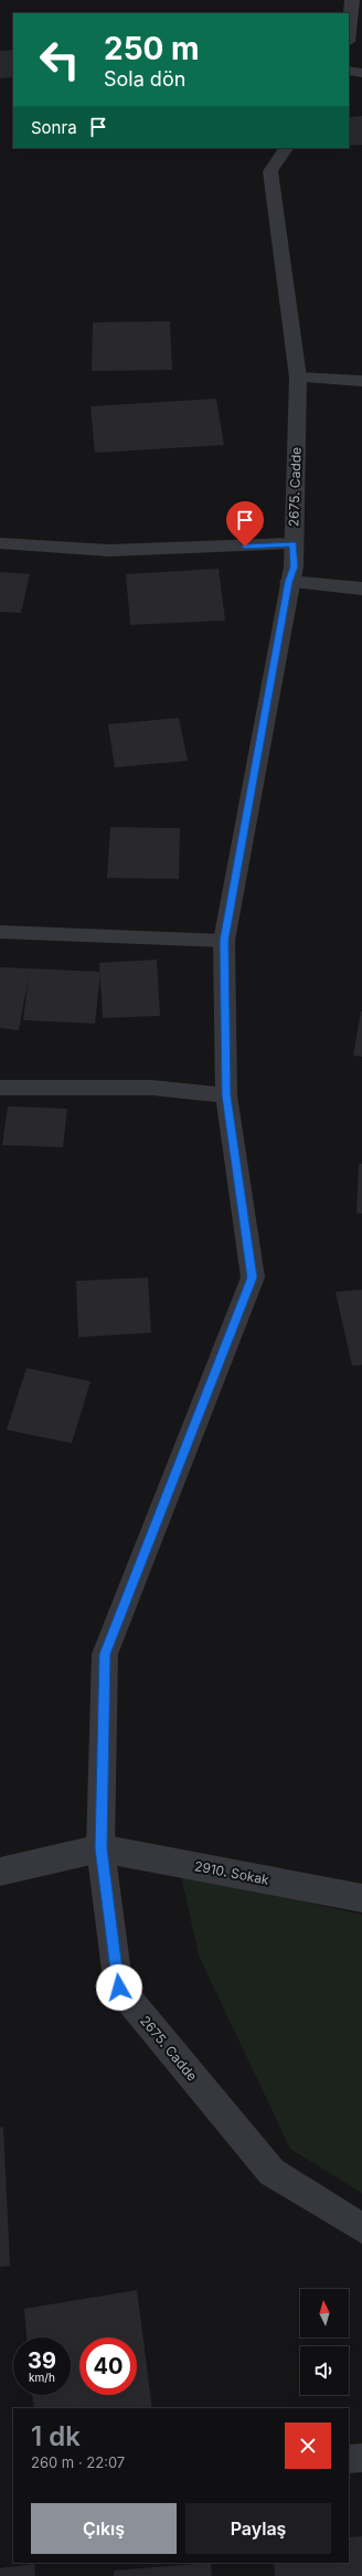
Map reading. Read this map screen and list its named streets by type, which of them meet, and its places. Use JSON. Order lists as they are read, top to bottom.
{
  "streets": {
    "street": ["2675. Cadde", "2910. Sokak"]
  },
  "crossings": [
    ["2675. Cadde", "2910. Sokak"]
  ],
  "north": "top",
  "page": {
    "turn": ["250 m", "Sola dön"],
    "then": "Sonra",
    "speed": "39 km/h",
    "limit": "40",
    "heading": ["1 dk", "260 m · 22:07"],
    "buttons": ["Çıkış", "Paylaş"]
  }
}
